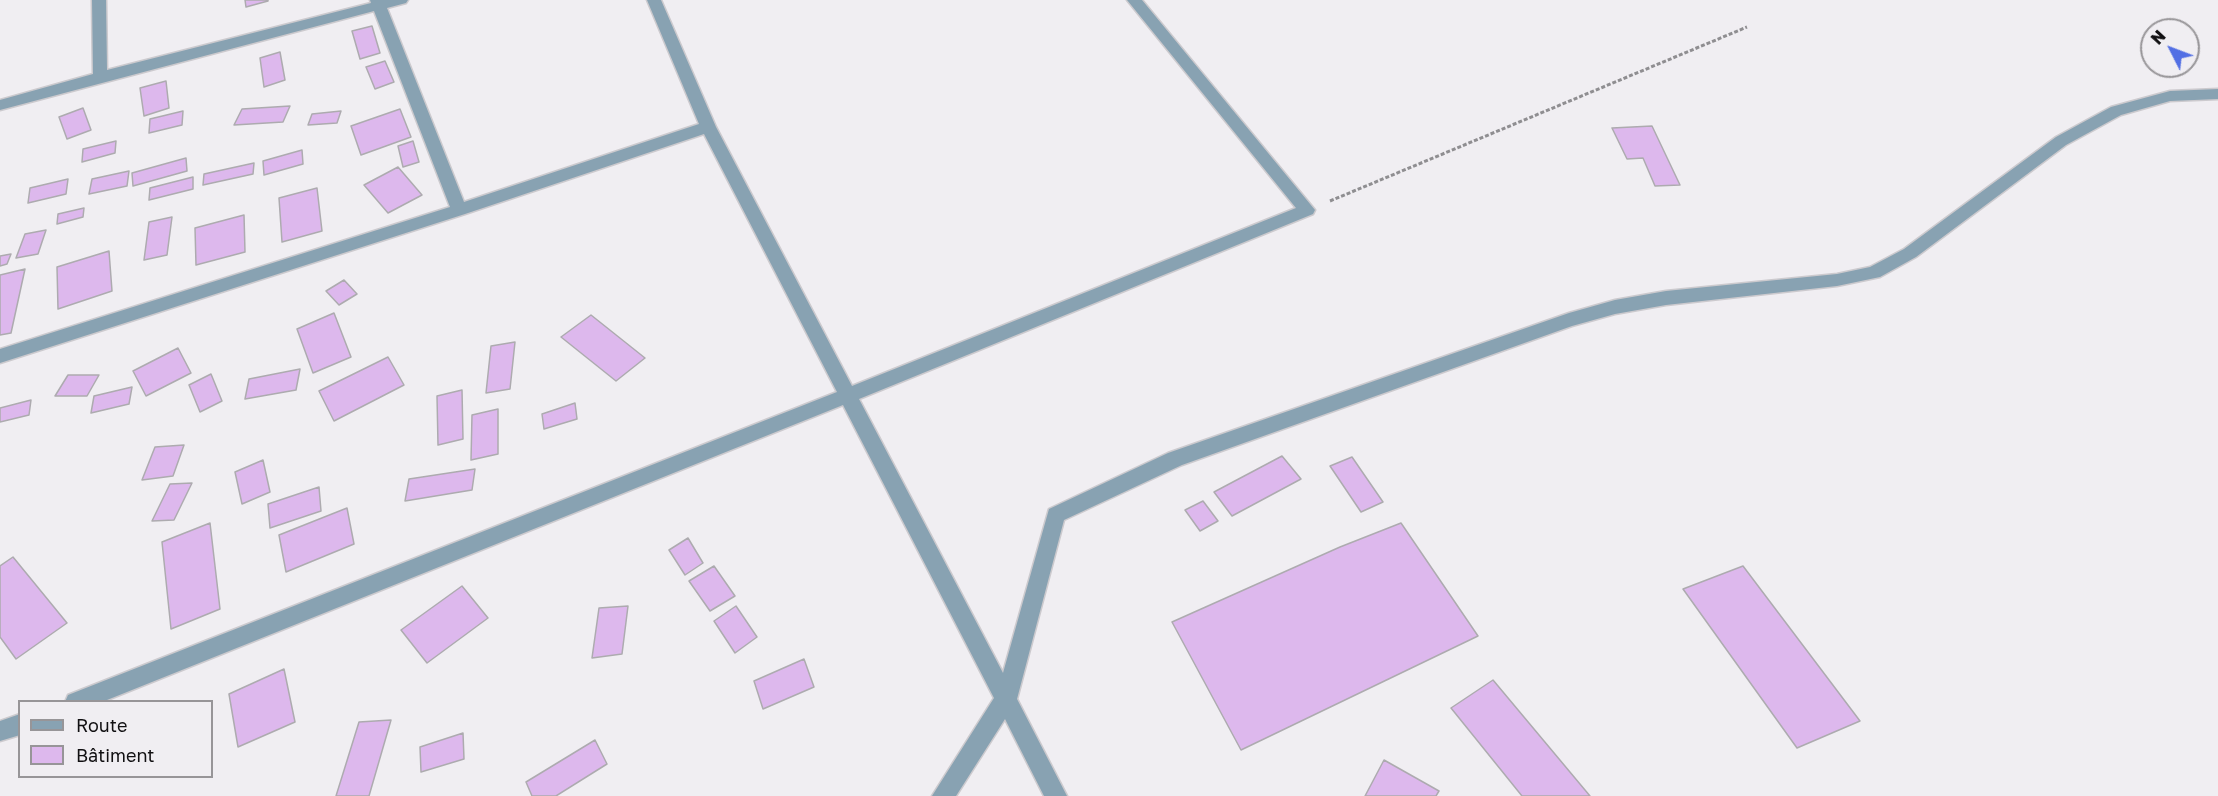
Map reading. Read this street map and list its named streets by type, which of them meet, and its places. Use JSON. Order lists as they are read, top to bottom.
{
  "legend": ["Route", "Bâtiment"],
  "north": "top left"
}
